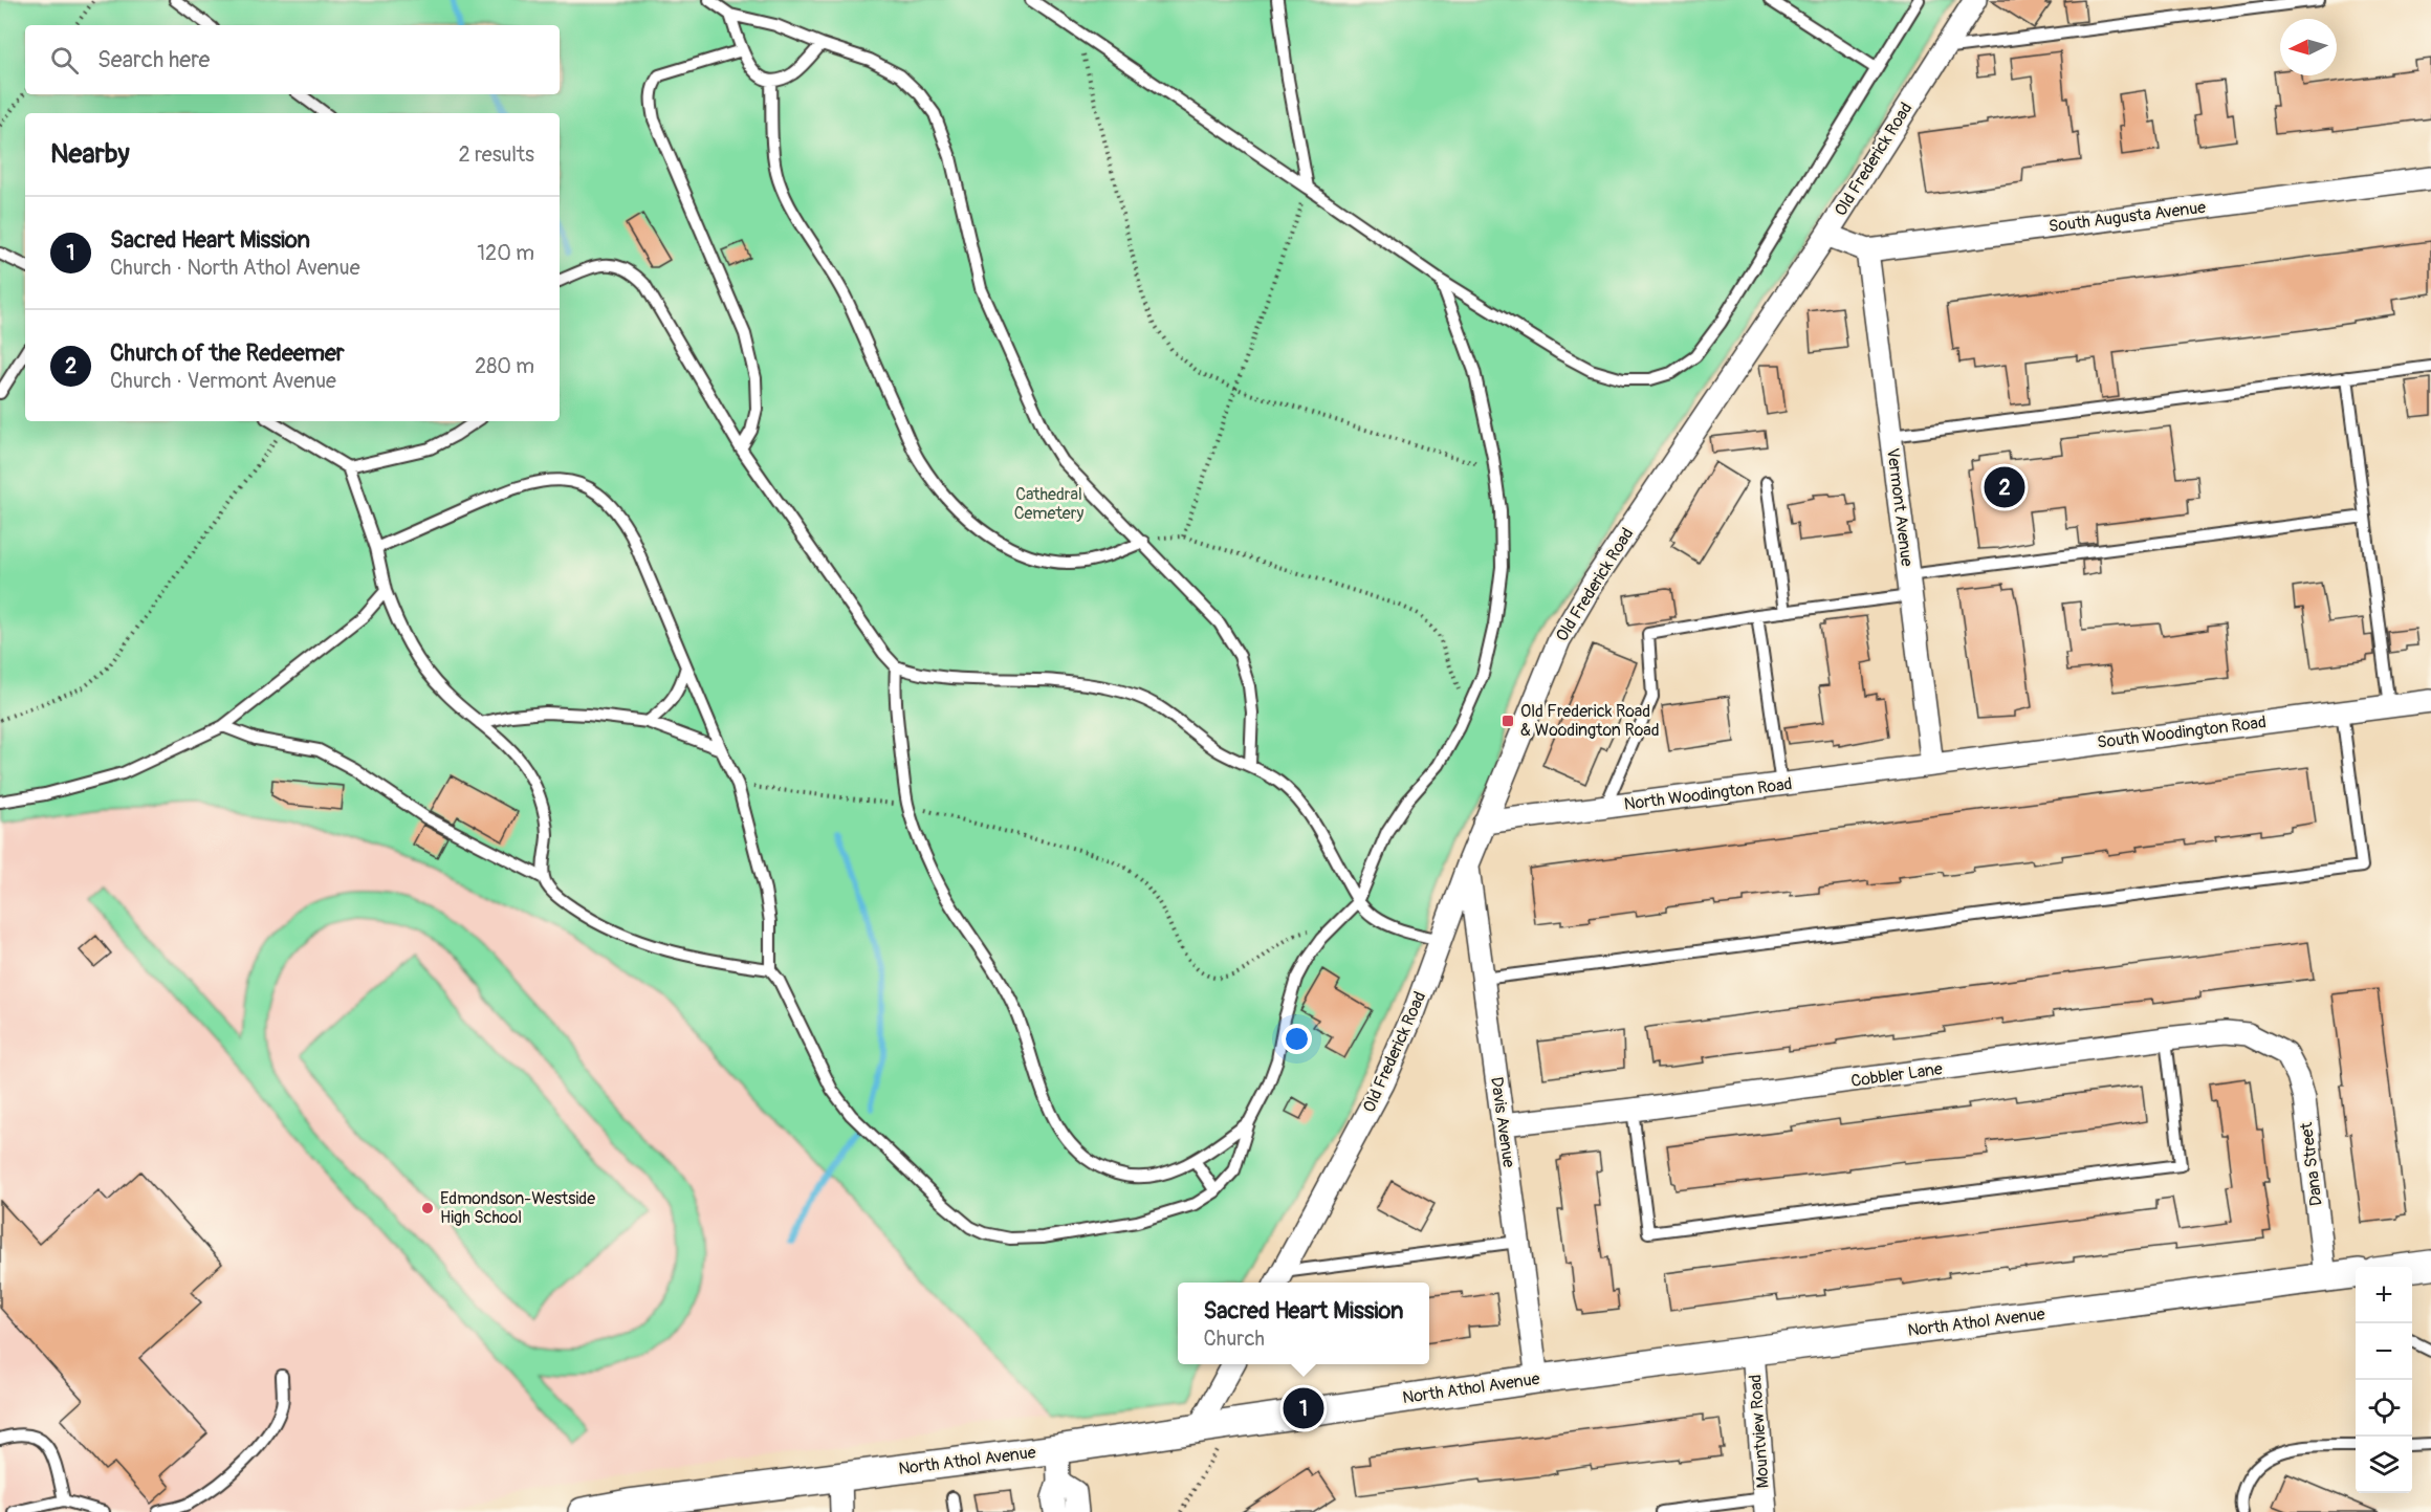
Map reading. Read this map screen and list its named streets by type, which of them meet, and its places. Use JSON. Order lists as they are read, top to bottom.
{
  "streets": {
    "street": [
      "Old Frederick Road",
      "South Augusta Avenue",
      "Vermont Avenue",
      "South Woodington Road",
      "North Woodington Road",
      "Cobbler Lane",
      "Davis Avenue",
      "Dana Street",
      "North Athol Avenue",
      "Mountview Road"
    ]
  },
  "crossings": [
    ["Old Frederick Road", "South Augusta Avenue"],
    ["Old Frederick Road", "North Woodington Road"],
    ["Old Frederick Road", "Davis Avenue"],
    ["South Augusta Avenue", "Vermont Avenue"],
    ["Vermont Avenue", "South Woodington Road"],
    ["Vermont Avenue", "North Woodington Road"],
    ["South Woodington Road", "North Woodington Road"],
    ["Cobbler Lane", "Davis Avenue"],
    ["Cobbler Lane", "Dana Street"],
    ["Davis Avenue", "North Athol Avenue"],
    ["Dana Street", "North Athol Avenue"],
    ["North Athol Avenue", "Mountview Road"]
  ],
  "parks": ["Cathedral Cemetery"],
  "places": {
    "transit": ["Old Frederick Road & Woodington Road"],
    "other": ["Edmondson-Westside High School"]
  },
  "north": "left",
  "page": {
    "search": "Search here",
    "heading": ["Nearby", "2 results"],
    "list": [
      {
        "mark": "1",
        "name": "Sacred Heart Mission",
        "note": "Church · North Athol Avenue",
        "value": "120 m"
      },
      {
        "mark": "2",
        "name": "Church of the Redeemer",
        "note": "Church · Vermont Avenue",
        "value": "280 m"
      }
    ],
    "pins": ["2", "1"],
    "map_buttons": ["+", "−"],
    "popup": ["Sacred Heart Mission", "Church"]
  }
}
